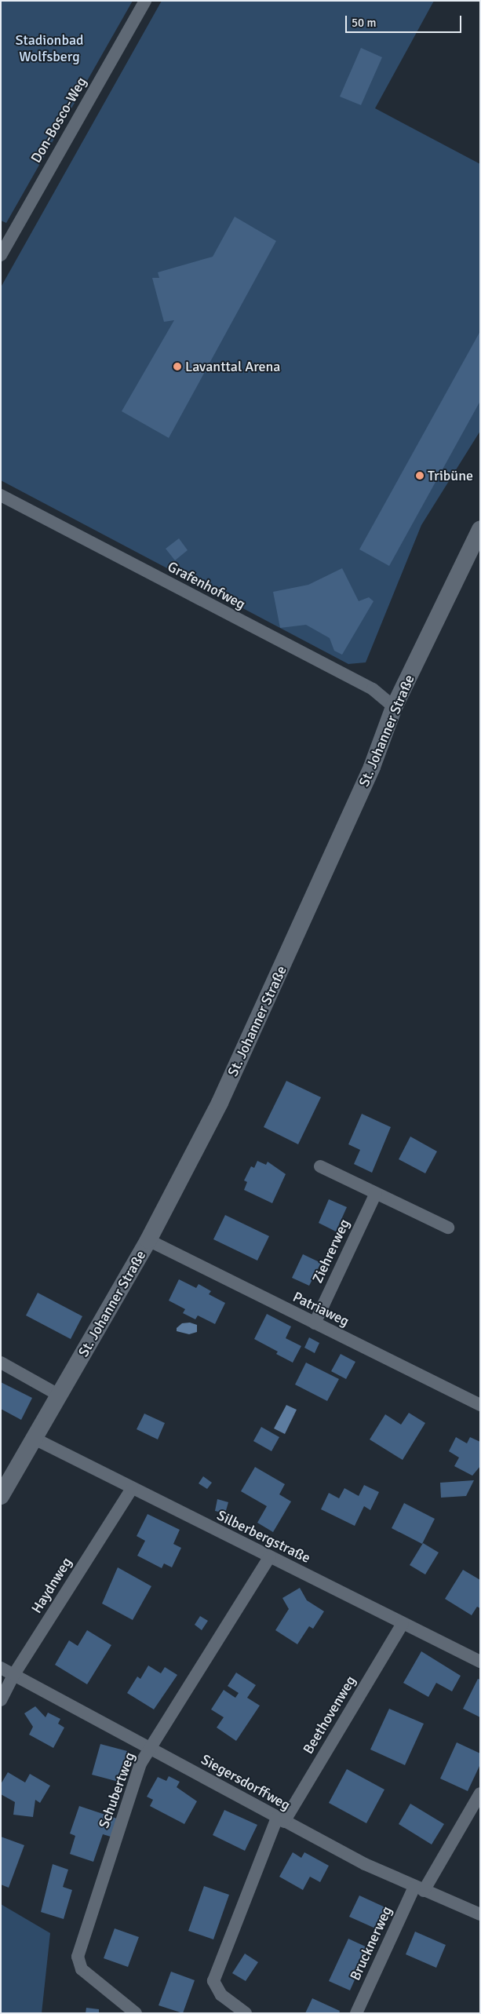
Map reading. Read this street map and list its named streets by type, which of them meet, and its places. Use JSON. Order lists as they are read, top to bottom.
{
  "streets": {
    "street": [
      "Don-Bosco-Weg",
      "Grafenhofweg",
      "St. Johanner Straße",
      "Ziehrerweg",
      "Patriaweg",
      "Silberbergstraße",
      "Haydnweg",
      "Beethovenweg",
      "Siegersdorffweg",
      "Schubertweg",
      "Brucknerweg"
    ]
  },
  "crossings": [
    ["Grafenhofweg", "St. Johanner Straße"],
    ["St. Johanner Straße", "Patriaweg"],
    ["St. Johanner Straße", "Silberbergstraße"],
    ["Ziehrerweg", "Patriaweg"],
    ["Silberbergstraße", "Haydnweg"],
    ["Silberbergstraße", "Beethovenweg"],
    ["Silberbergstraße", "Schubertweg"],
    ["Haydnweg", "Siegersdorffweg"],
    ["Beethovenweg", "Siegersdorffweg"],
    ["Siegersdorffweg", "Schubertweg"],
    ["Siegersdorffweg", "Brucknerweg"]
  ],
  "parks": ["Stadionbad Wolfsberg"],
  "places": ["Lavanttal Arena", "Tribüne"],
  "scale_bar": "50 m"
}
